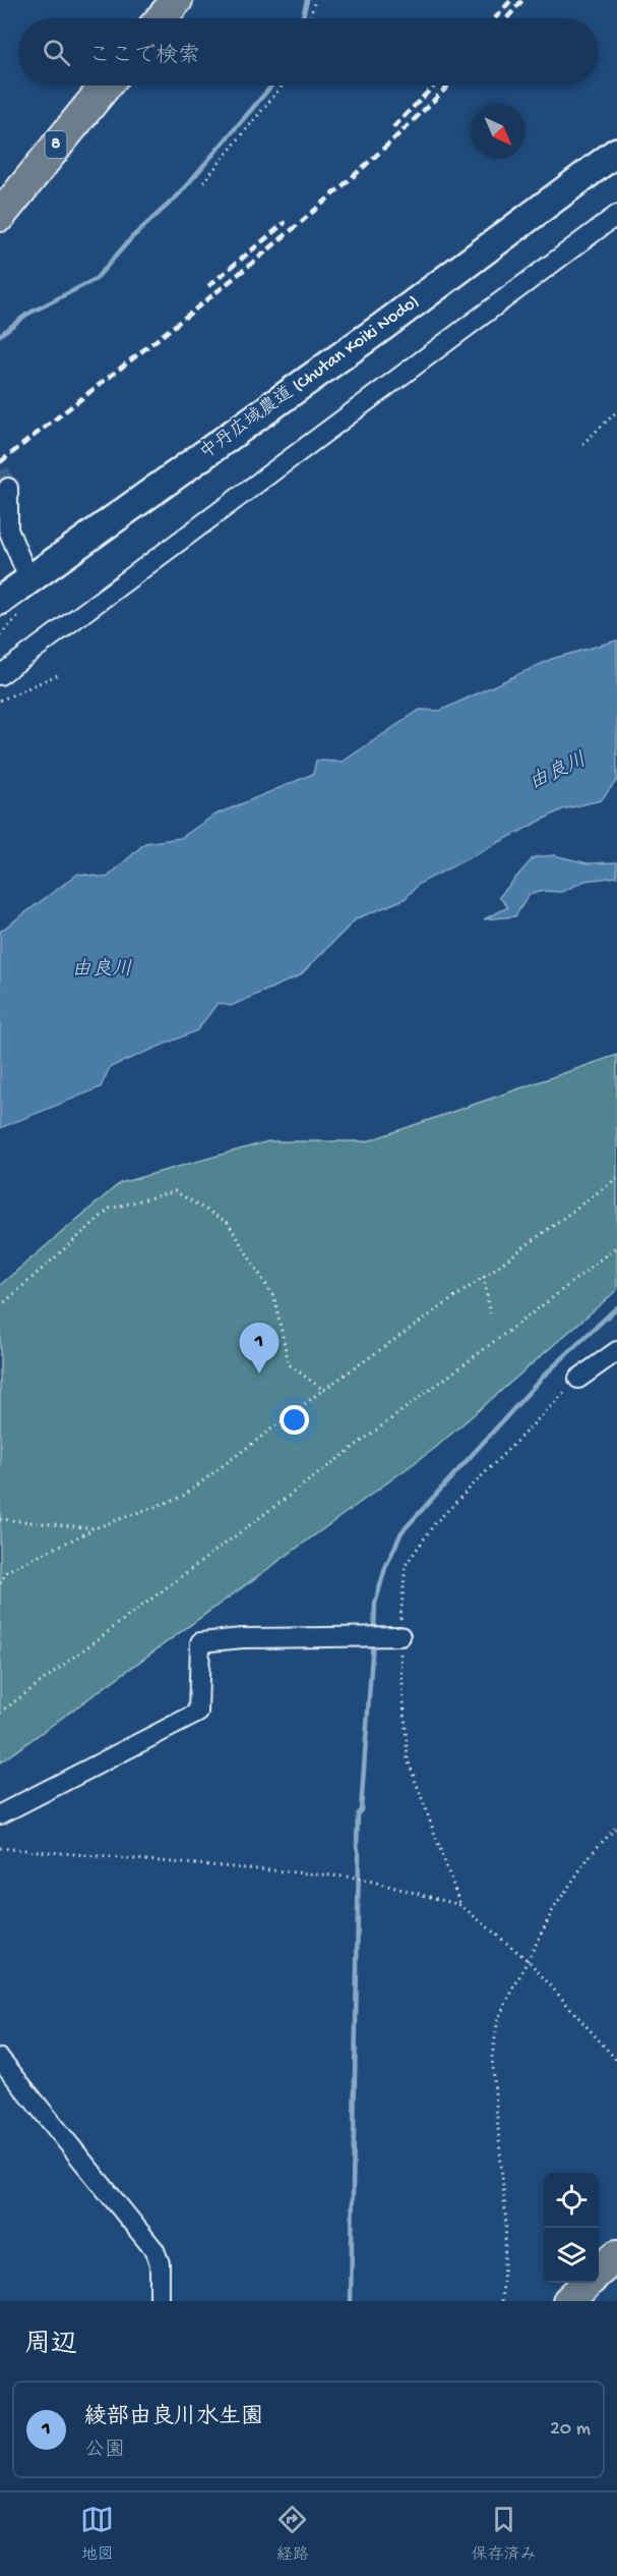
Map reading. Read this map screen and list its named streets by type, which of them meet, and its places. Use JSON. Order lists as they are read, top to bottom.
{
  "streets": {
    "main road": ["8"],
    "street": ["中丹広域農道 (Chutan Koiki Nodo)"]
  },
  "water": ["由良川"],
  "north": "bottom right",
  "page": {
    "search": "ここで検索",
    "pins": "1",
    "heading": "周辺",
    "list": [
      {
        "mark": "1",
        "name": "綾部由良川水生園",
        "note": "公園",
        "value": "20 m"
      }
    ],
    "nav": ["地図", "経路", "保存済み"]
  }
}
